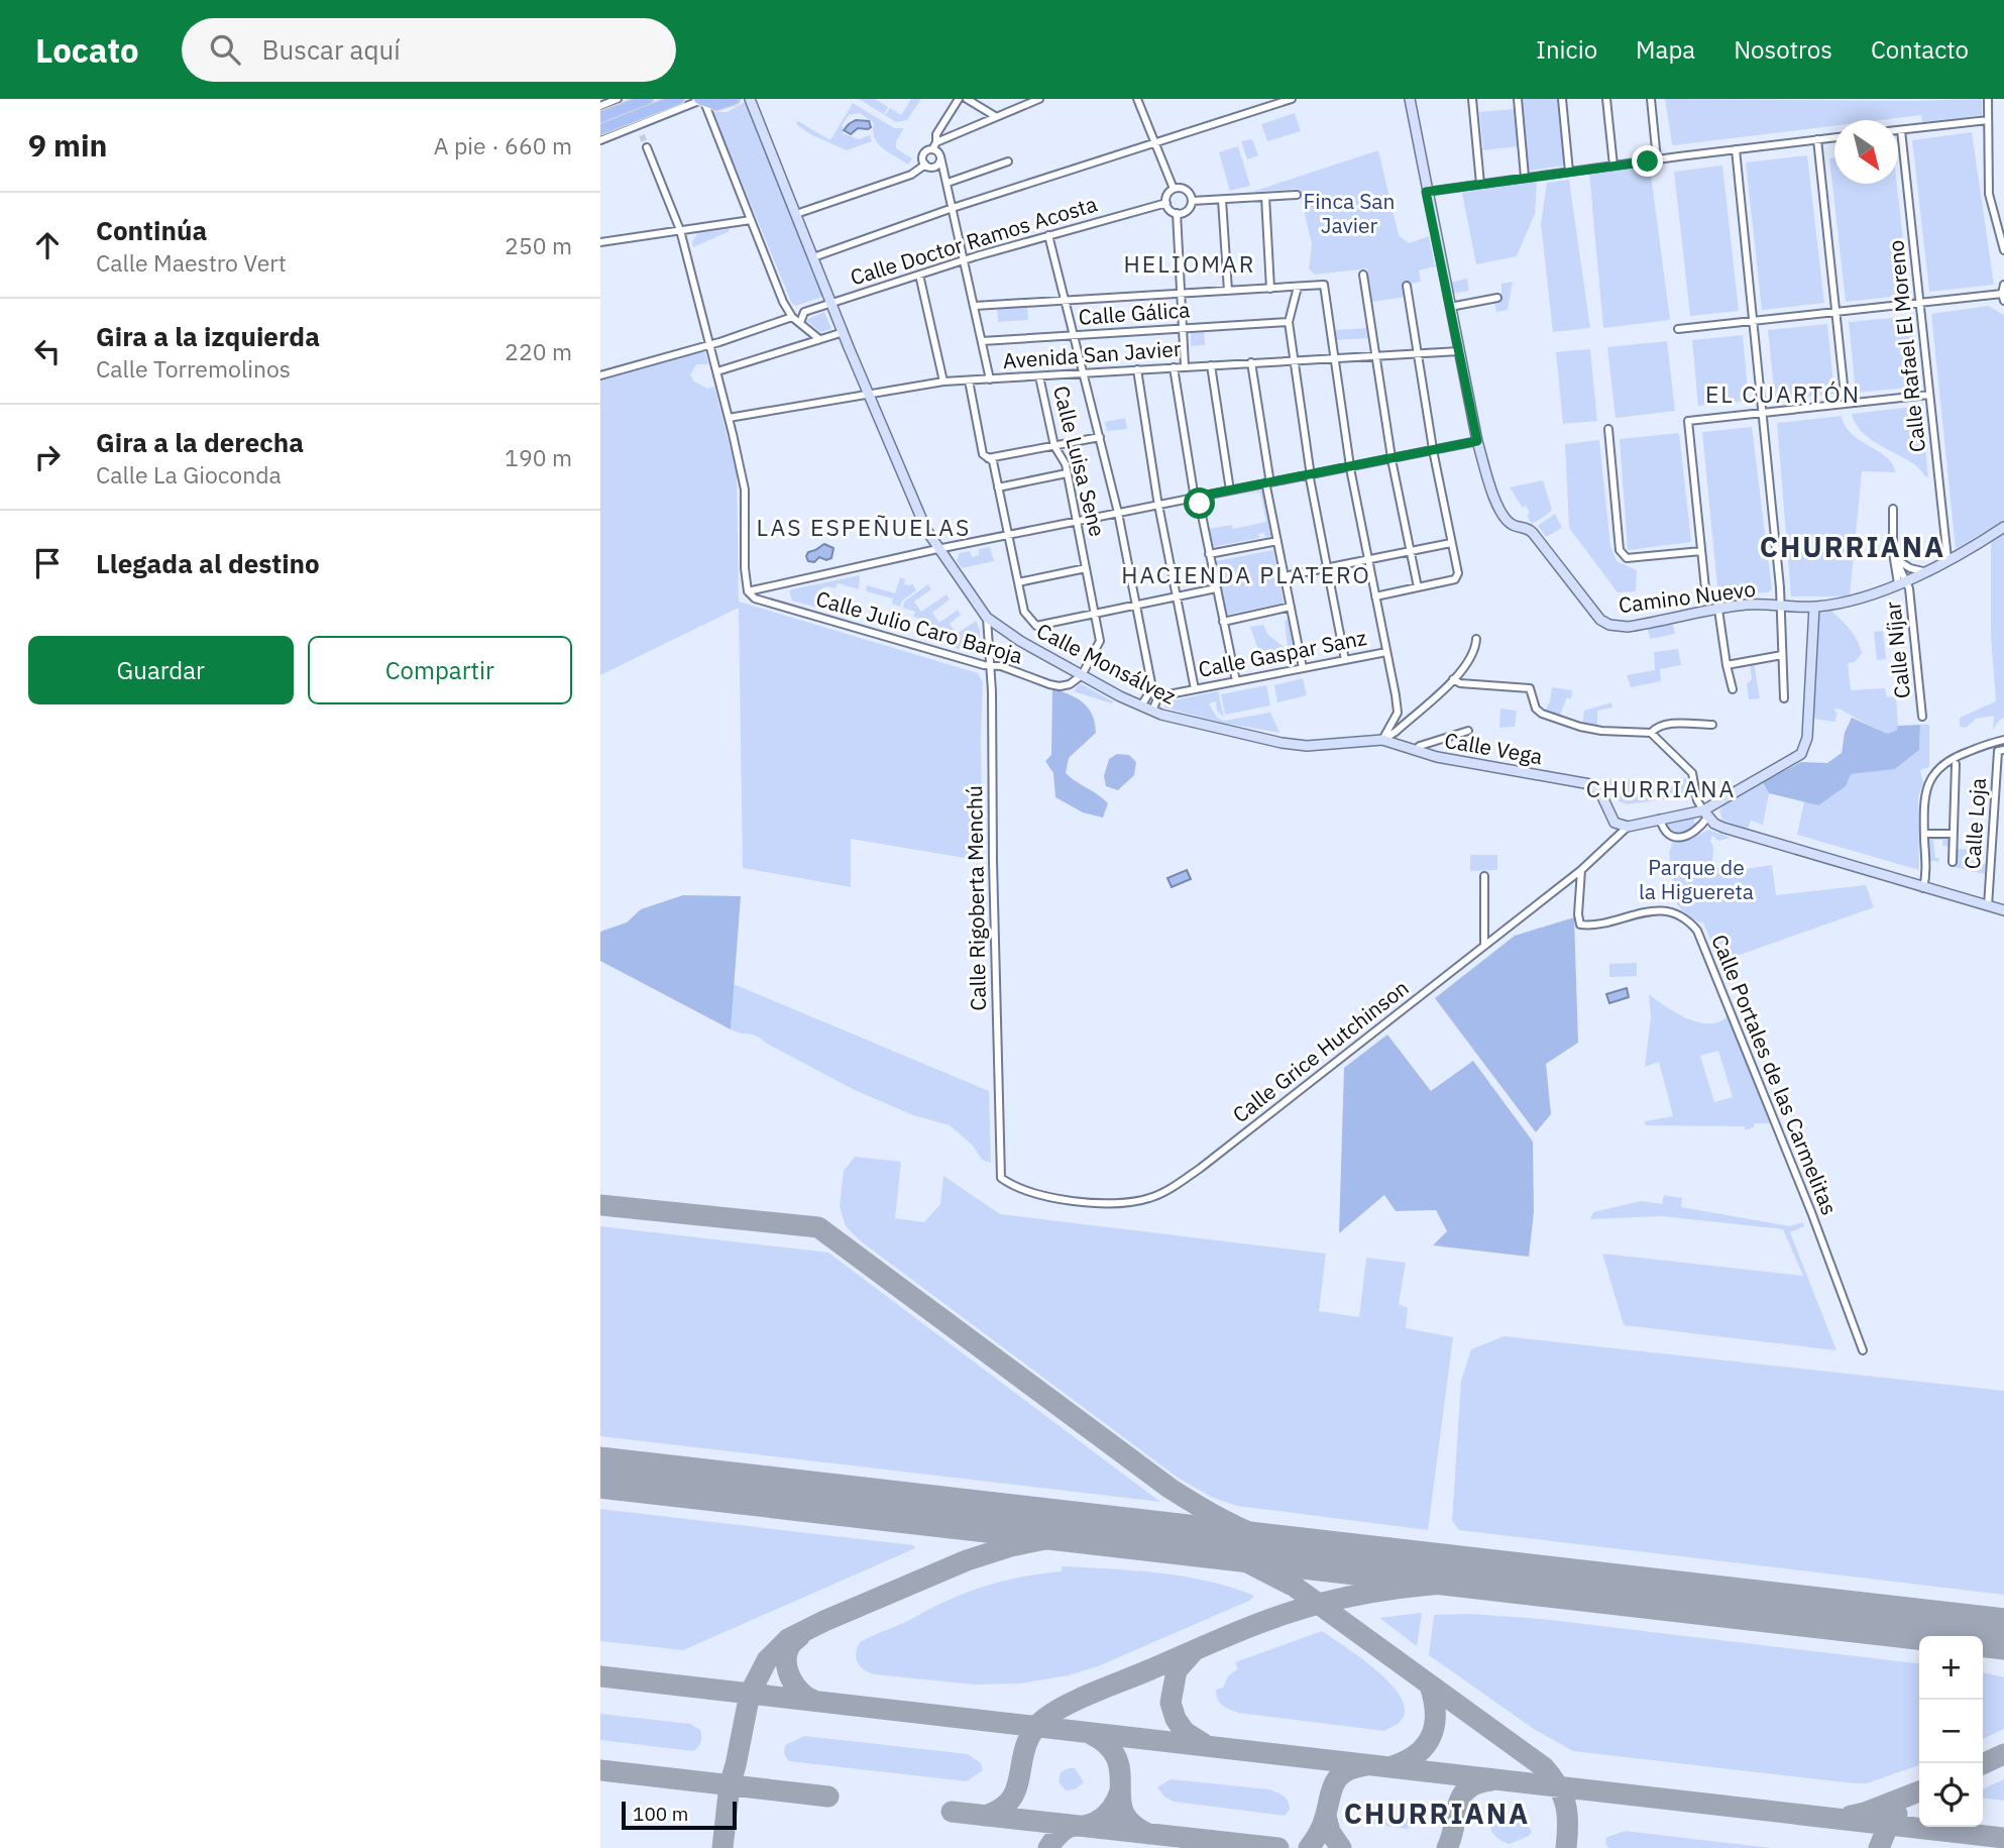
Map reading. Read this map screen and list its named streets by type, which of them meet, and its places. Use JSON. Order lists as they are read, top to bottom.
{
  "streets": {
    "street": [
      "Calle Doctor Ramos Acosta",
      "Calle Gálica",
      "Calle Rafael El Moreno",
      "Avenida San Javier",
      "Calle Luisa Sene",
      "Camino Nuevo",
      "Calle Julio Caro Baroja",
      "Calle Níjar",
      "Calle Gaspar Sanz",
      "Calle Monsálvez",
      "Calle Vega",
      "Calle Loja",
      "Calle Rigoberta Menchú",
      "Calle Grice Hutchinson",
      "Calle Portales de las Carmelitas"
    ]
  },
  "crossings": [
    ["Calle Doctor Ramos Acosta", "Calle Monsálvez"],
    ["Calle Rafael El Moreno", "Camino Nuevo"],
    ["Avenida San Javier", "Calle Luisa Sene"],
    ["Avenida San Javier", "Calle Monsálvez"],
    ["Calle Luisa Sene", "Calle Julio Caro Baroja"],
    ["Calle Luisa Sene", "Calle Monsálvez"],
    ["Camino Nuevo", "Calle Níjar"],
    ["Calle Julio Caro Baroja", "Calle Monsálvez"],
    ["Calle Julio Caro Baroja", "Calle Rigoberta Menchú"],
    ["Calle Monsálvez", "Calle Vega"],
    ["Calle Monsálvez", "Calle Rigoberta Menchú"],
    ["Calle Vega", "Calle Grice Hutchinson"],
    ["Calle Rigoberta Menchú", "Calle Grice Hutchinson"],
    ["Calle Grice Hutchinson", "Calle Portales de las Carmelitas"]
  ],
  "districts": [
    "HELIOMAR",
    "EL CUARTÓN",
    "LAS ESPEÑUELAS",
    "CHURRIANA",
    "HACIENDA PLATERO",
    "CHURRIANA",
    "CHURRIANA"
  ],
  "parks": ["Finca San Javier", "Parque de la Higuereta"],
  "scale_bar": "100 m",
  "north": "bottom right",
  "page": {
    "header": "Locato",
    "search": "Buscar aquí",
    "nav": [
      "Inicio",
      "Mapa",
      "Nosotros",
      "Contacto"
    ],
    "heading": ["9 min", "A pie · 660 m"],
    "list": [
      ["Continúa", "Calle Maestro Vert", "250 m"],
      ["Gira a la izquierda", "Calle Torremolinos", "220 m"],
      ["Gira a la derecha", "Calle La Gioconda", "190 m"],
      "Llegada al destino"
    ],
    "buttons": ["Guardar", "Compartir"],
    "map_buttons": ["+", "−"],
    "scale": "100 m"
  }
}
